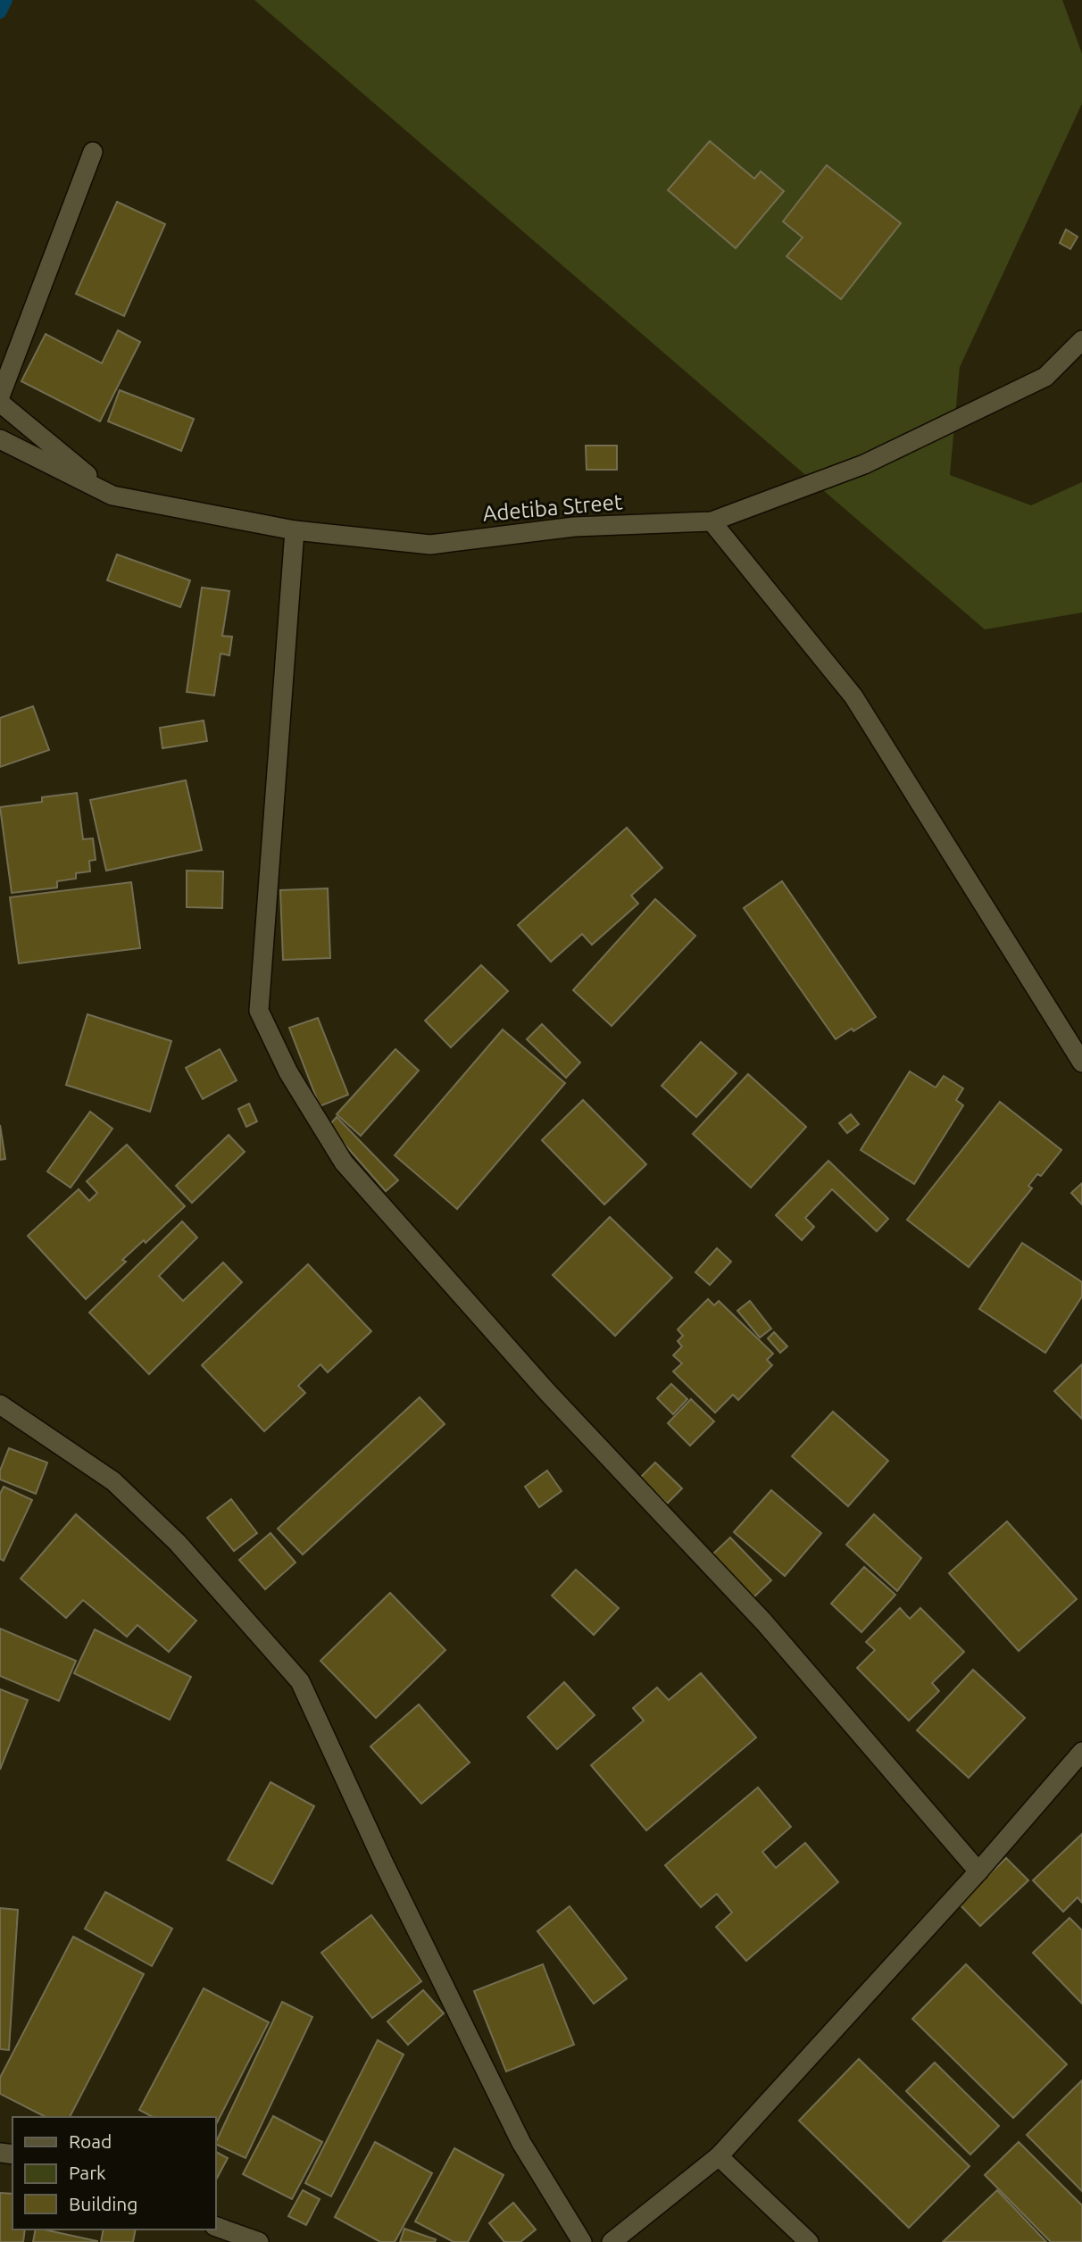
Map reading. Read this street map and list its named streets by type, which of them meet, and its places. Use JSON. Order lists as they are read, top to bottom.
{
  "streets": {
    "street": ["Adetiba Street"]
  },
  "legend": ["Road", "Park", "Building"]
}
